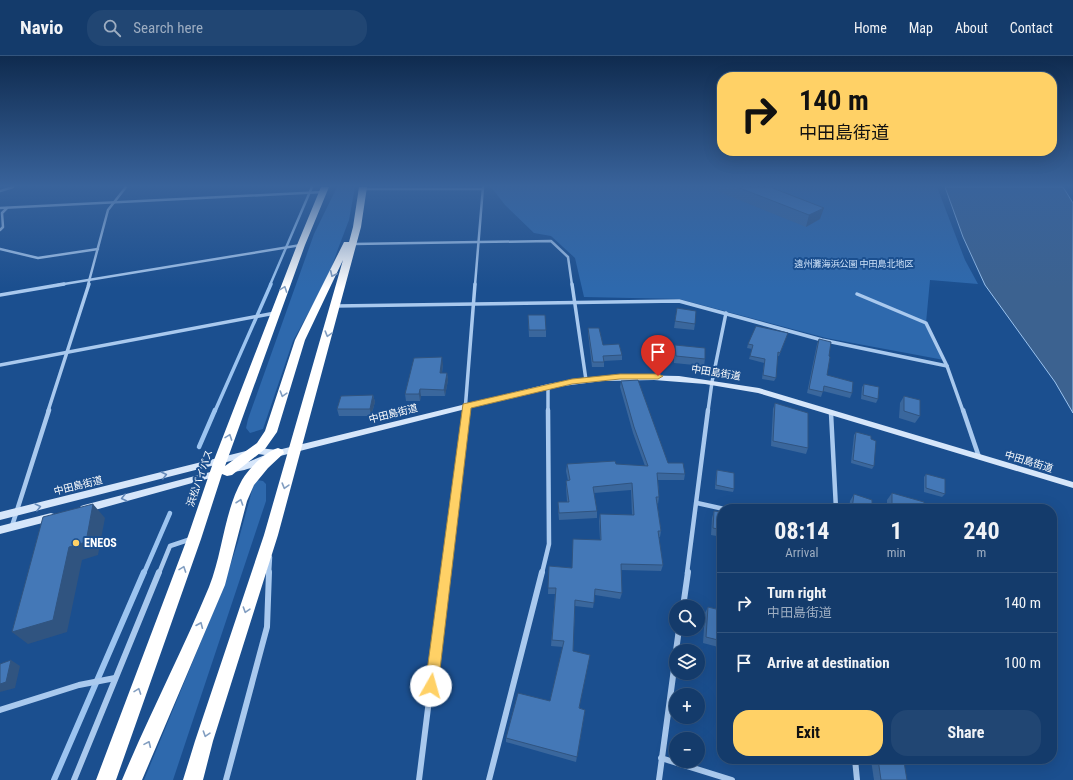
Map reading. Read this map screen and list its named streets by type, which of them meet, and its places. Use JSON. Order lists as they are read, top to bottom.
{
  "streets": {
    "highway": ["浜松バイパス"],
    "street": ["中田島街道"]
  },
  "crossings": [
    ["中田島街道", "浜松バイパス"]
  ],
  "parks": ["遠州灘海浜公園 中田島北地区"],
  "places": ["ENEOS"],
  "page": {
    "header": "Navio",
    "search": "Search here",
    "nav": [
      "Home",
      "Map",
      "About",
      "Contact"
    ],
    "turn": ["140 m", "中田島街道"],
    "eta": [
      "08:14",
      "Arrival",
      "1",
      "min",
      "240",
      "m"
    ],
    "list": [
      {
        "name": "Turn right",
        "note": "中田島街道",
        "value": "140 m"
      },
      {
        "name": "Arrive at destination",
        "value": "100 m"
      }
    ],
    "map_buttons": ["+", "−"],
    "buttons": ["Exit", "Share"]
  }
}
